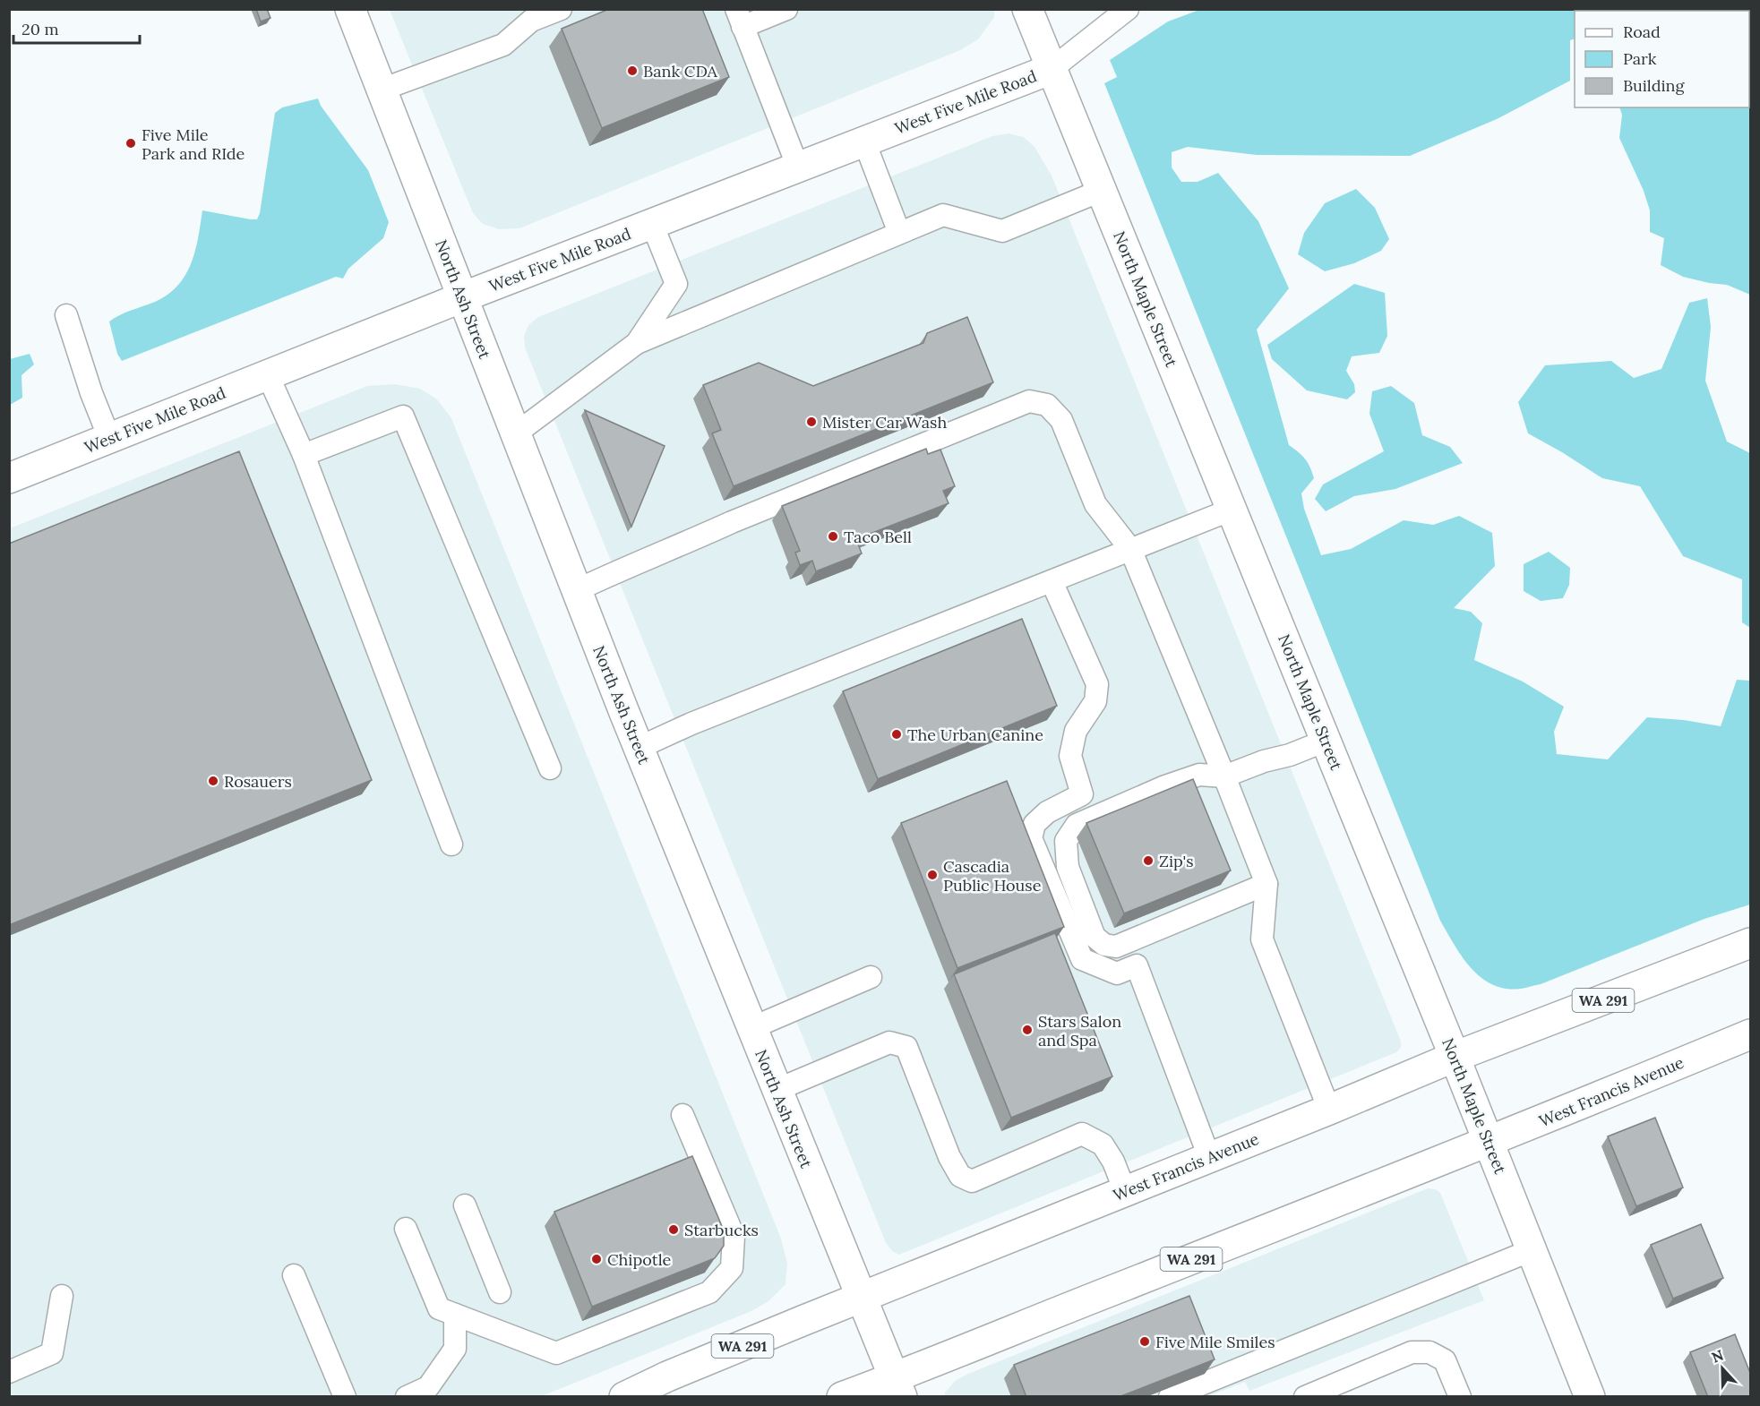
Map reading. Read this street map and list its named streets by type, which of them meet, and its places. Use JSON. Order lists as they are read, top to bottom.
{
  "streets": {
    "main road": [
      "West Five Mile Road",
      "North Ash Street",
      "North Maple Street",
      "WA 291",
      "West Francis Avenue"
    ]
  },
  "crossings": [
    ["West Five Mile Road", "North Ash Street"],
    ["West Five Mile Road", "North Maple Street"],
    ["North Ash Street", "West Francis Avenue"],
    ["North Maple Street", "West Francis Avenue"]
  ],
  "places": [
    "Bank CDA",
    "Five Mile Park and RIde",
    "Mister Car Wash",
    "Taco Bell",
    "The Urban Canine",
    "Rosauers",
    "Zip's",
    "Cascadia Public House",
    "Stars Salon and Spa",
    "Starbucks",
    "Chipotle",
    "Five Mile Smiles"
  ],
  "legend": ["Road", "Park", "Building"],
  "scale_bar": "20 m",
  "north": "top"
}
